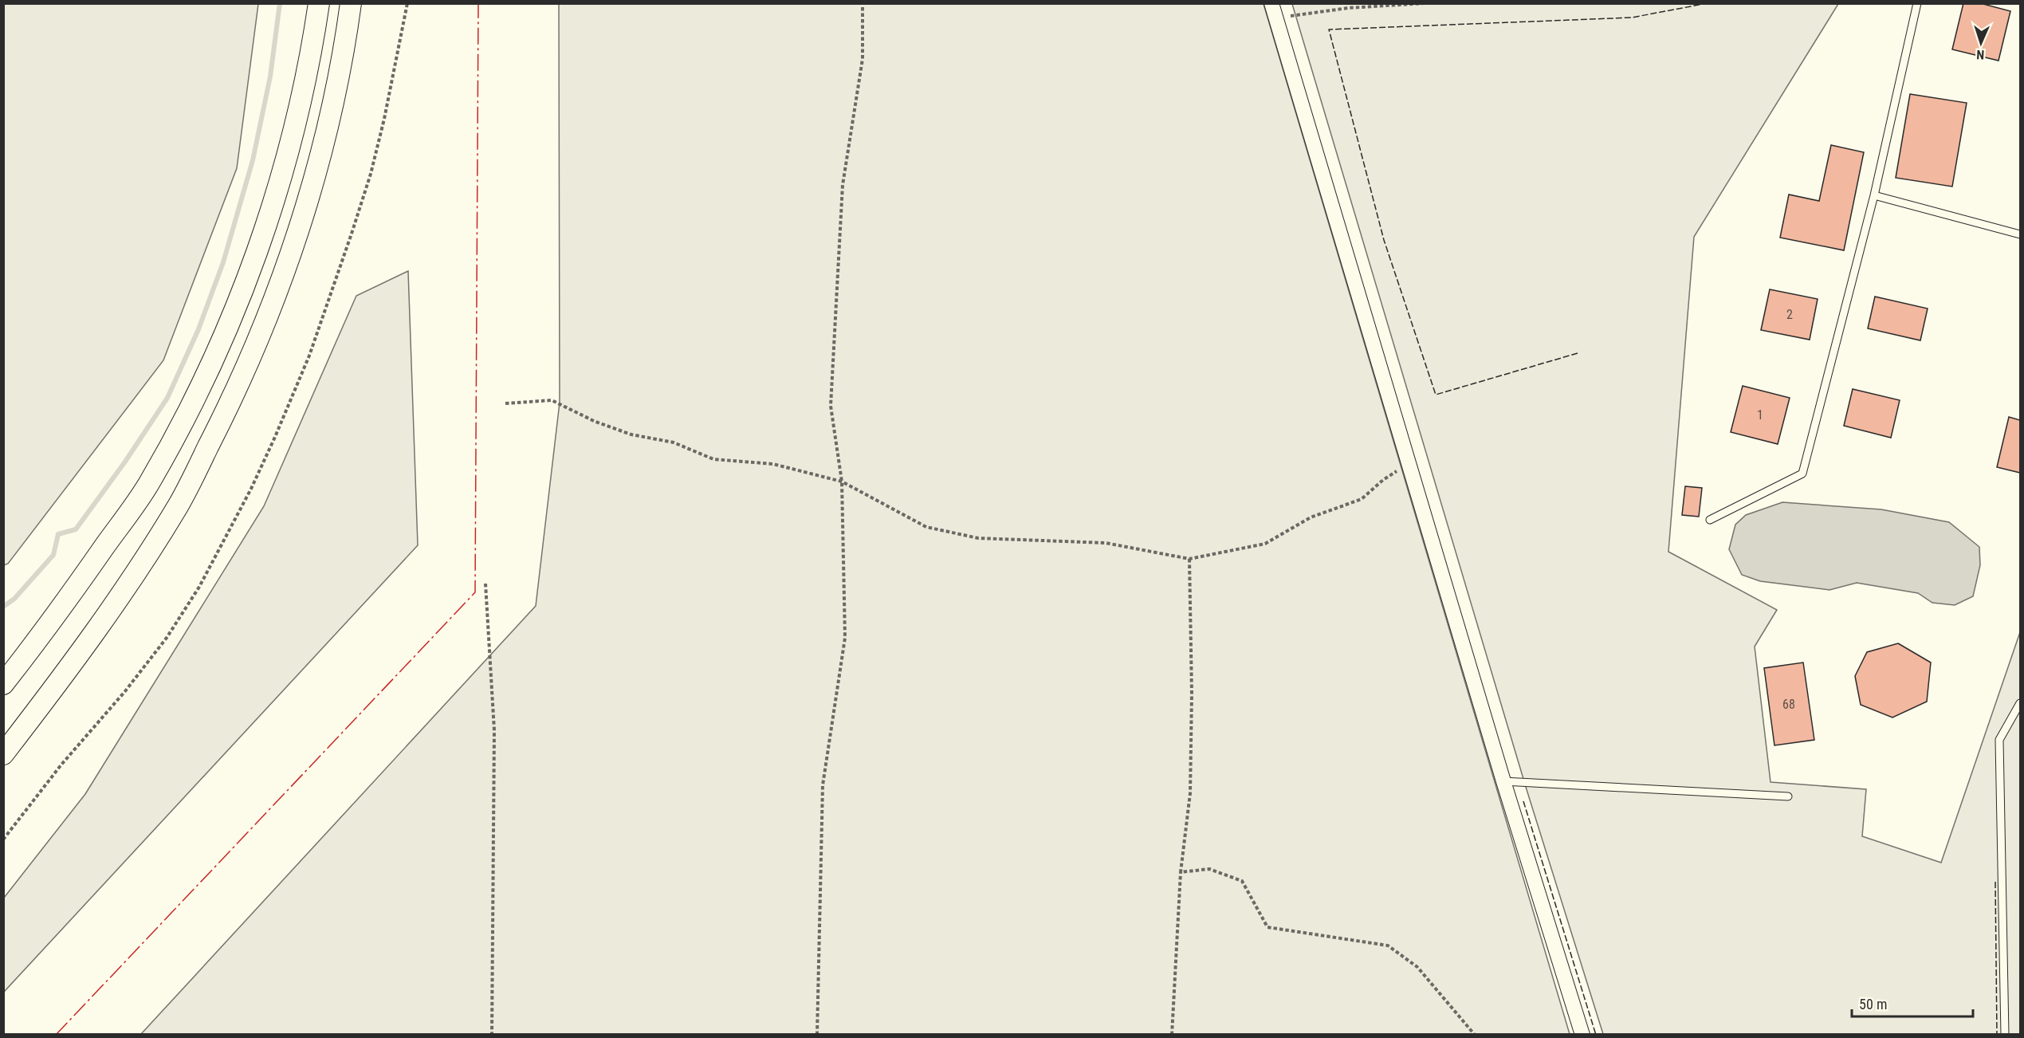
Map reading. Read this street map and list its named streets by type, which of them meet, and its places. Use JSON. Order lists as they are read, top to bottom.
{
  "house_numbers": ["2", "1", "68"],
  "scale_bar": "50 m",
  "north": "bottom"
}
